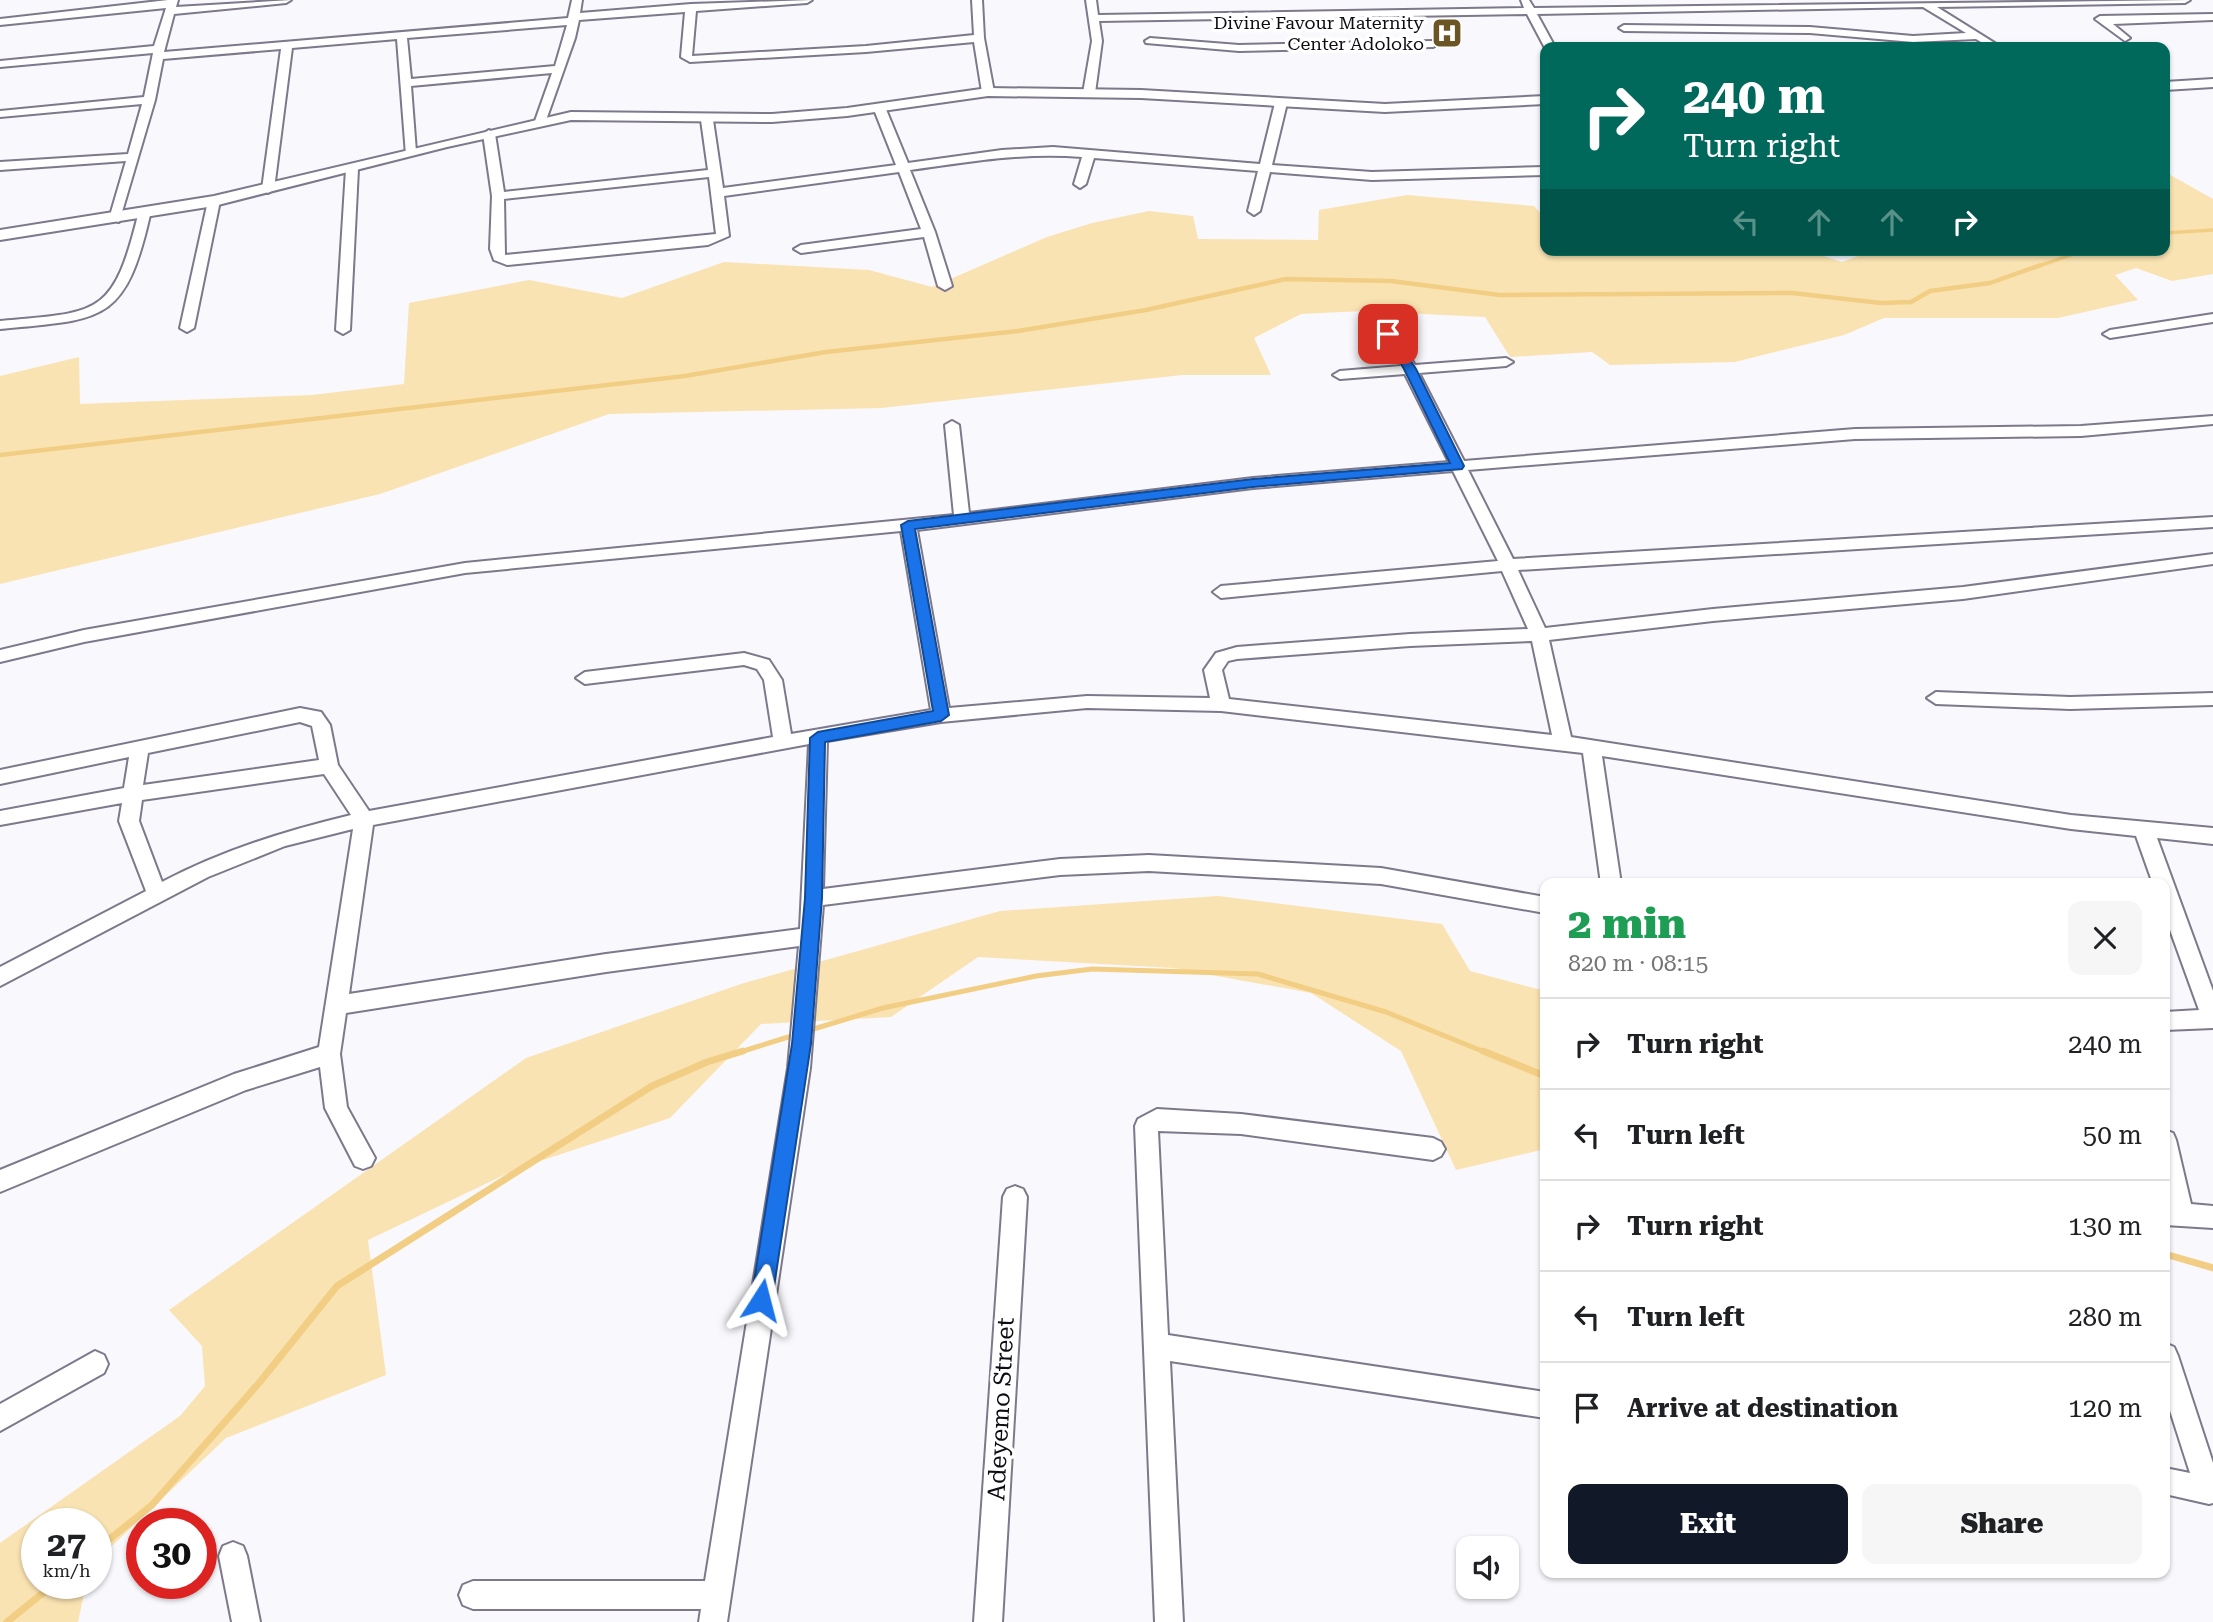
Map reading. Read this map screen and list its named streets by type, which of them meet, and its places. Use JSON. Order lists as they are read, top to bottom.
{
  "streets": {
    "street": ["Adeyemo Street"]
  },
  "places": {
    "hospital": ["Divine Favour Maternity Center Adoloko"]
  },
  "page": {
    "turn": ["240 m", "Turn right"],
    "heading": ["2 min", "820 m · 08:15"],
    "list": [
      {
        "name": "Turn right",
        "value": "240 m"
      },
      {
        "name": "Turn left",
        "value": "50 m"
      },
      {
        "name": "Turn right",
        "value": "130 m"
      },
      {
        "name": "Turn left",
        "value": "280 m"
      },
      {
        "name": "Arrive at destination",
        "value": "120 m"
      }
    ],
    "buttons": ["Exit", "Share"],
    "speed": "27 km/h",
    "limit": "30"
  }
}
